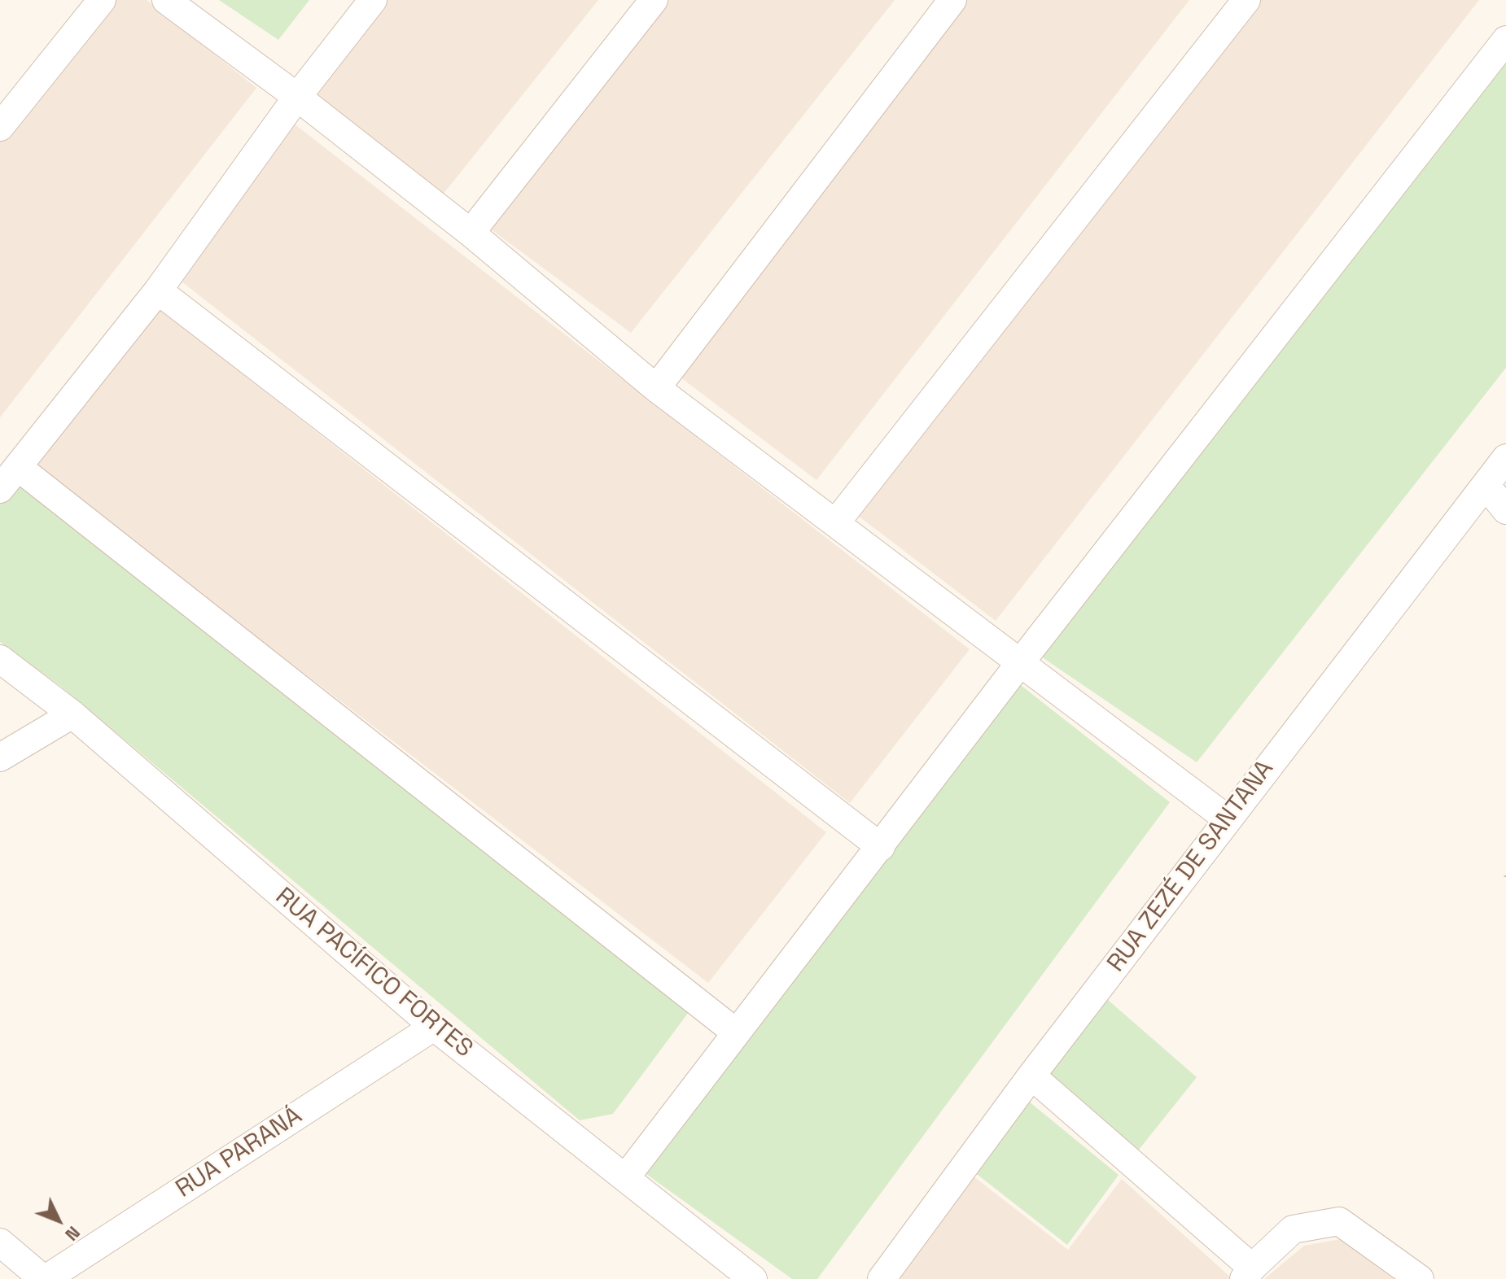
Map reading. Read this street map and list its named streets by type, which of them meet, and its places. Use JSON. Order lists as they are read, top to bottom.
{
  "streets": {
    "street": ["RUA ZEZÉ DE SANTANA", "RUA PACÍFICO FORTES", "RUA PARANÁ"]
  },
  "crossings": [
    ["RUA PACÍFICO FORTES", "RUA PARANÁ"]
  ],
  "north": "bottom right"
}
